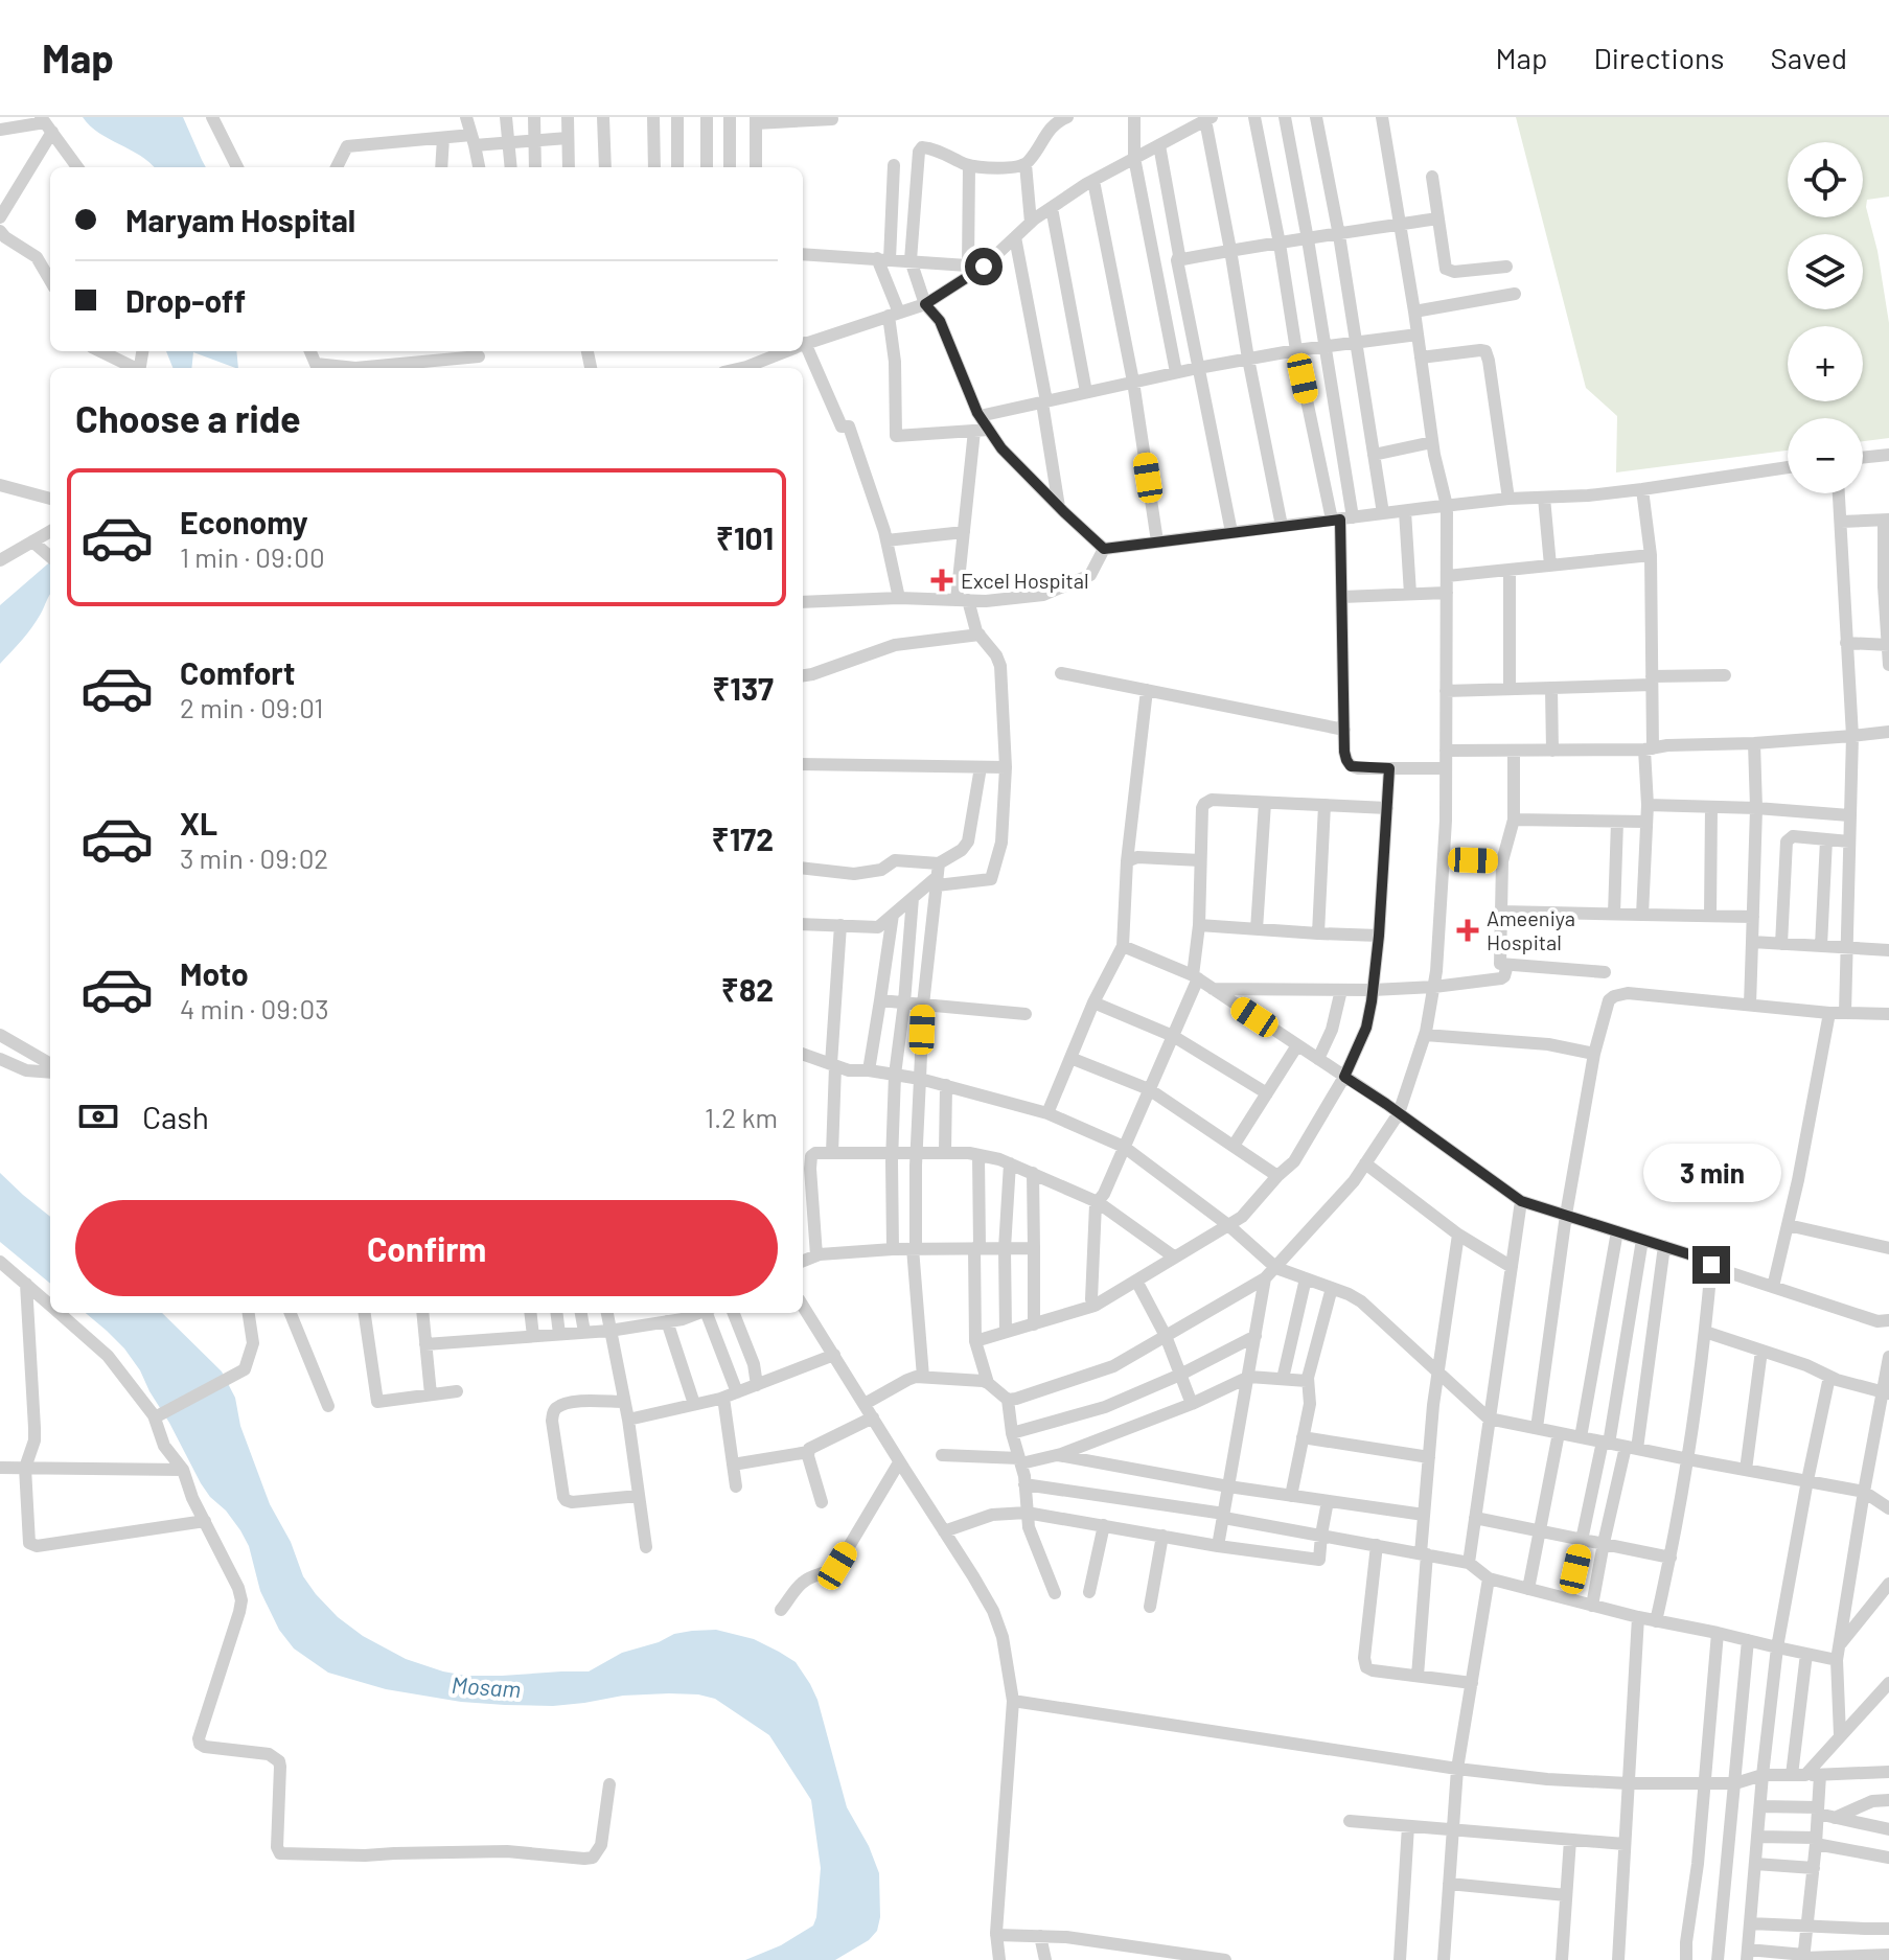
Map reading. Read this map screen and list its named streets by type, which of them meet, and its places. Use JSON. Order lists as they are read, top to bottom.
{
  "water": ["Mosam"],
  "places": {
    "health": ["Excel Hospital", "Ameeniya Hospital"]
  },
  "page": {
    "header": "Map",
    "nav": ["Map", "Directions", "Saved"],
    "map_buttons": ["+", "−"],
    "banner": ["Maryam Hospital", "Drop-off"],
    "heading": "Choose a ride",
    "list": [
      {
        "name": "Economy",
        "note": "1 min · 09:00",
        "value": "₹101"
      },
      {
        "name": "Comfort",
        "note": "2 min · 09:01",
        "value": "₹137"
      },
      {
        "name": "XL",
        "note": "3 min · 09:02",
        "value": "₹172"
      },
      {
        "name": "Moto",
        "note": "4 min · 09:03",
        "value": "₹82"
      }
    ],
    "pay": ["Cash", "1.2 km"],
    "bubble": "3 min",
    "buttons": "Confirm"
  }
}
